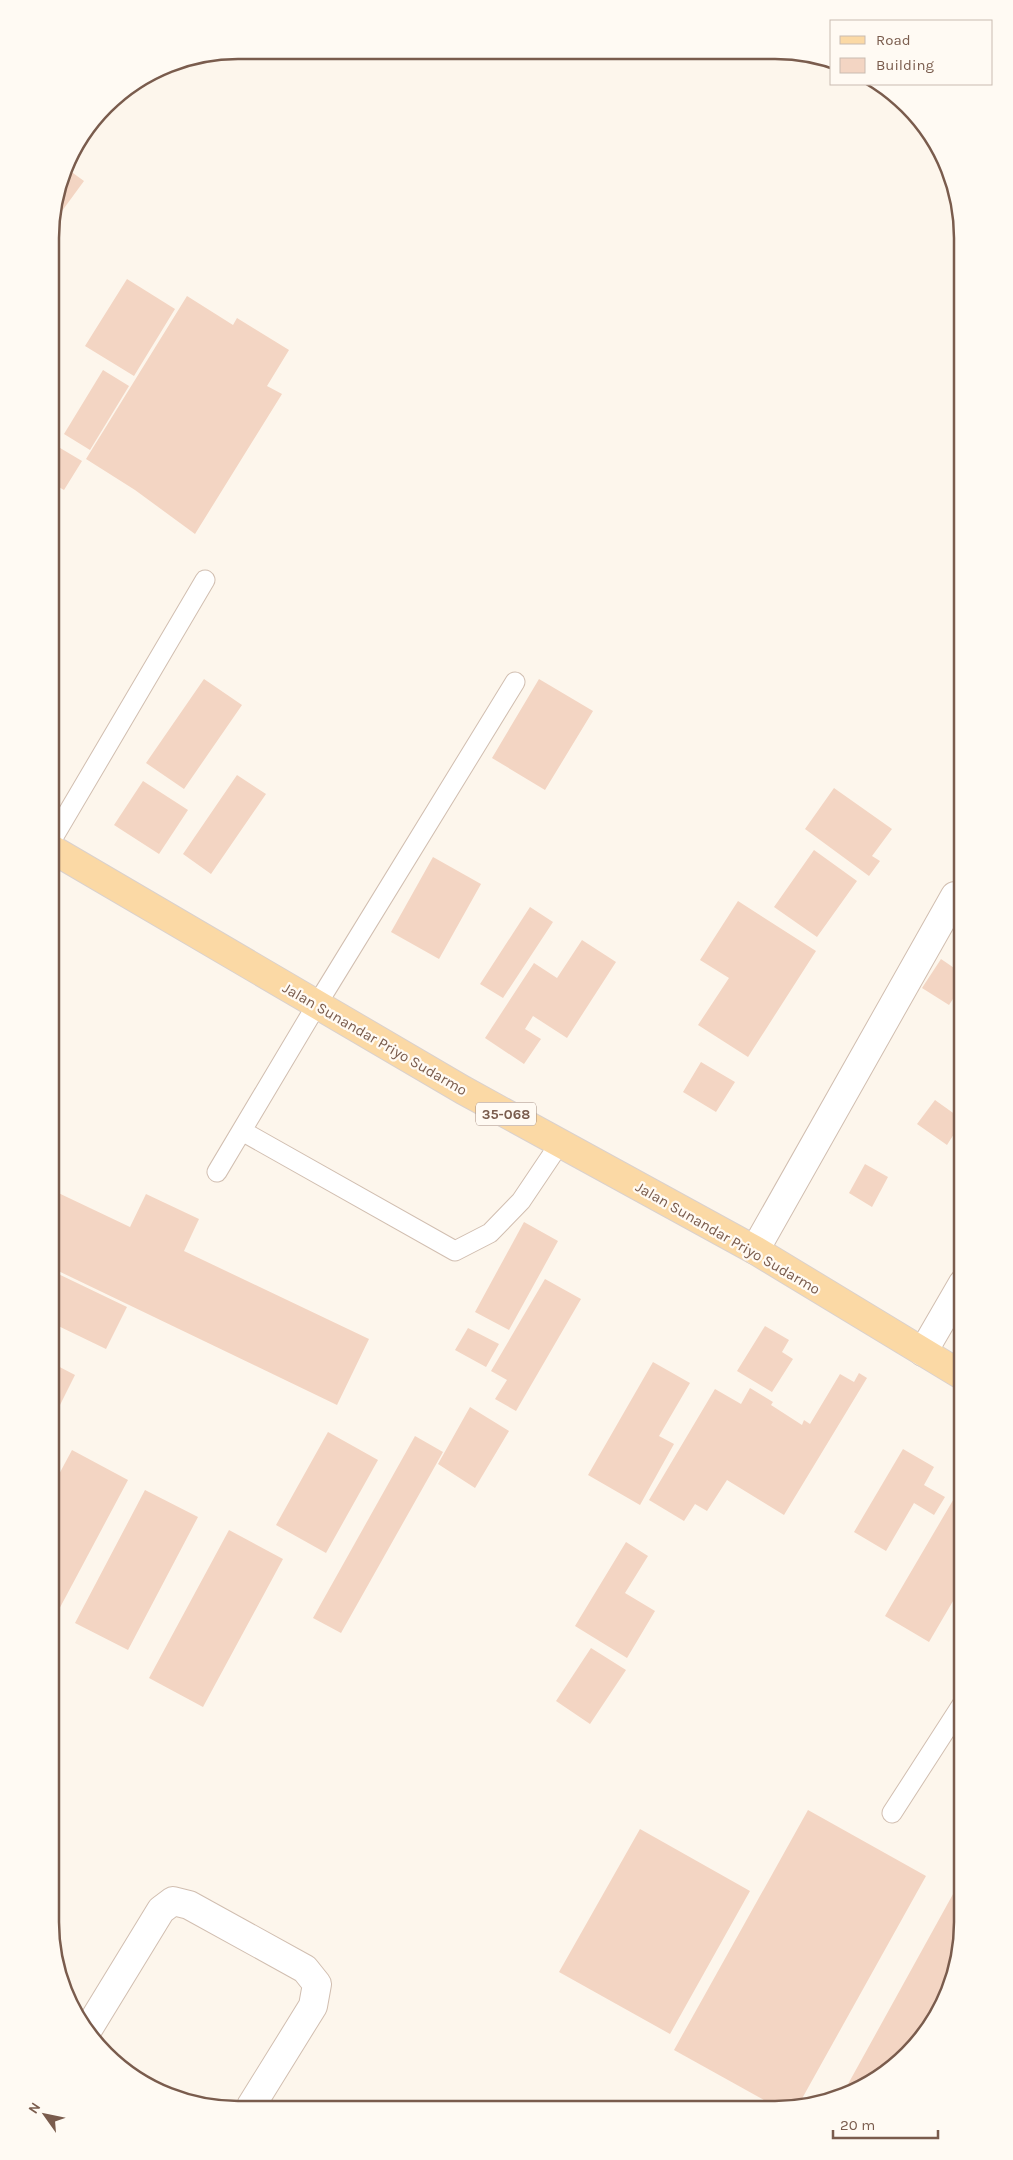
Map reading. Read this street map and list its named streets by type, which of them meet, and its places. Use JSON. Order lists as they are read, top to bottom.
{
  "streets": {
    "main road": ["Jalan Sunandar Priyo Sudarmo", "35-068"]
  },
  "legend": ["Road", "Building"],
  "scale_bar": "20 m",
  "north": "top left"
}
